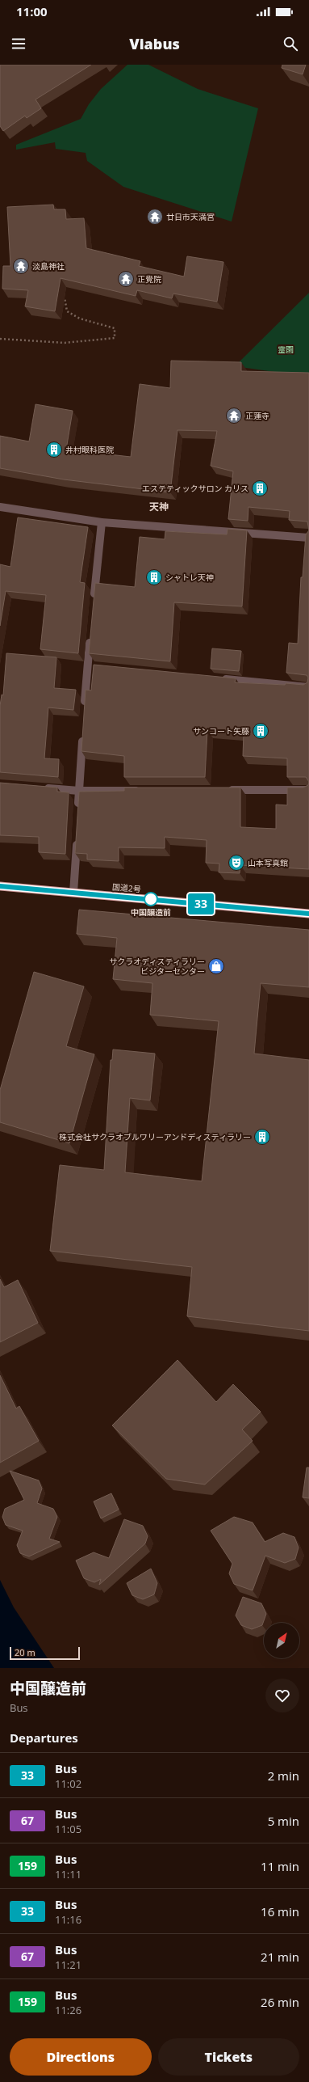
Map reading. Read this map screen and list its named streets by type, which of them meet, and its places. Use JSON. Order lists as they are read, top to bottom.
{
  "streets": {
    "highway": ["国道2号"]
  },
  "districts": ["天神"],
  "parks": ["霊園"],
  "places": {
    "temple": [
      "廿日市天満宮",
      "淡島神社",
      "正覺院",
      "正蓮寺"
    ],
    "building": [
      "井村眼科医院",
      "エステティックサロン カリス",
      "シャトレ天神",
      "サンコート矢藤",
      "株式会社サクラオブルワリーアンドディスティラリー"
    ],
    "theatre": ["山本写真館"],
    "other": ["中国醸造前"],
    "shop": ["サクラオディスティラリー ビジターセンター"]
  },
  "lines": ["bus line 33"],
  "scale_bar": "20 m",
  "north": "top right",
  "page": {
    "status": "11:00",
    "header": "Viabus",
    "on_map": "33",
    "scale": "20 m",
    "heading": [
      ["中国醸造前", "Bus"],
      "Departures"
    ],
    "list": [
      {
        "mark": "33",
        "name": "Bus",
        "note": "11:02",
        "value": "2 min"
      },
      {
        "mark": "67",
        "name": "Bus",
        "note": "11:05",
        "value": "5 min"
      },
      {
        "mark": "159",
        "name": "Bus",
        "note": "11:11",
        "value": "11 min"
      },
      {
        "mark": "33",
        "name": "Bus",
        "note": "11:16",
        "value": "16 min"
      },
      {
        "mark": "67",
        "name": "Bus",
        "note": "11:21",
        "value": "21 min"
      },
      {
        "mark": "159",
        "name": "Bus",
        "note": "11:26",
        "value": "26 min"
      }
    ],
    "buttons": ["Directions", "Tickets"]
  }
}
